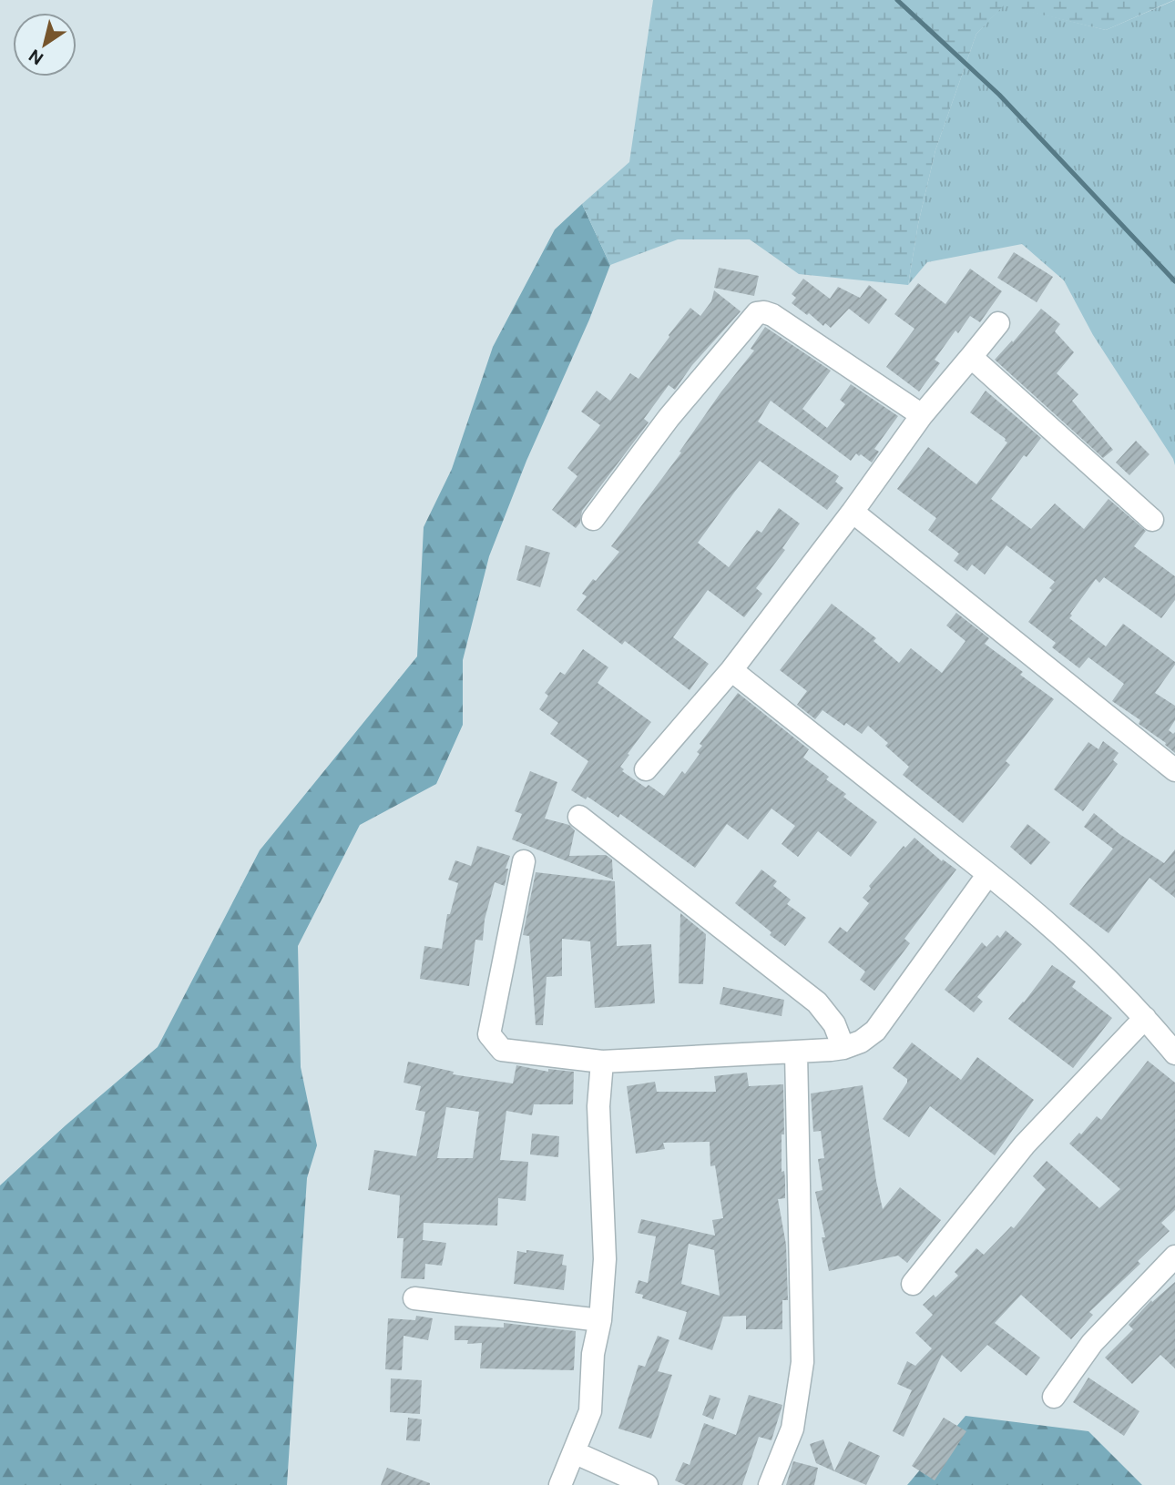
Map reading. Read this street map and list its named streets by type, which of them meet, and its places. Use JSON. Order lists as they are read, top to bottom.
{
  "north": "bottom left"
}
